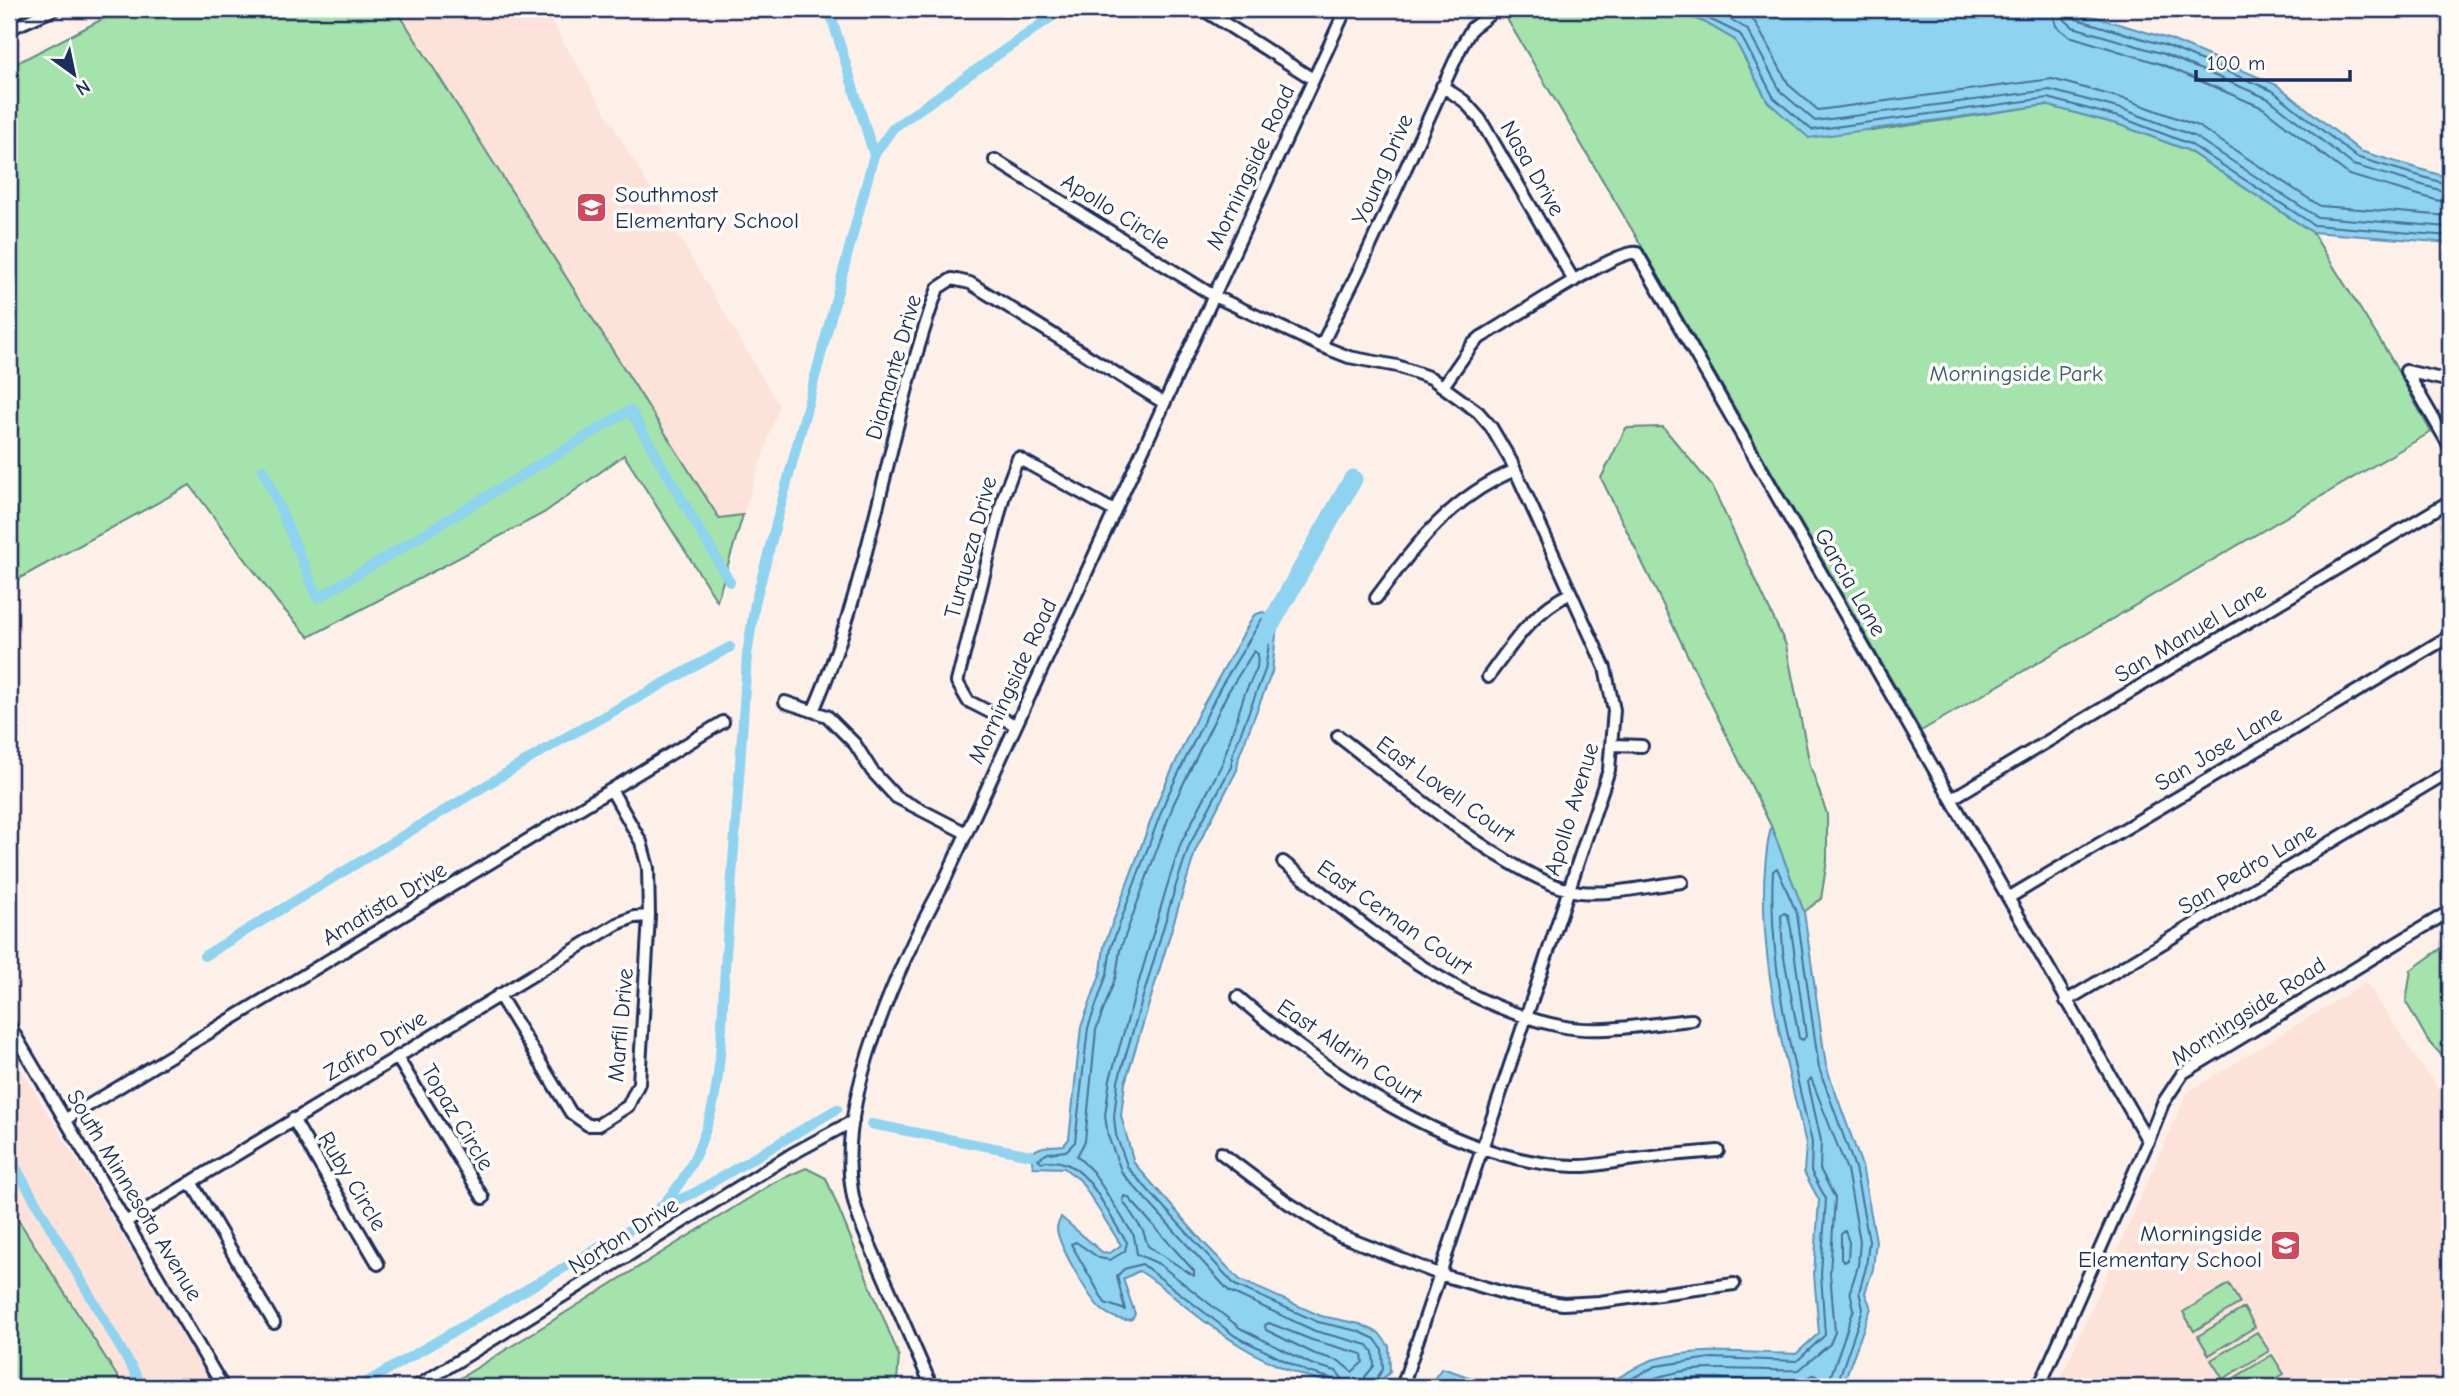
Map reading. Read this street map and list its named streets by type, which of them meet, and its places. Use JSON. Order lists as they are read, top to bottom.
{
  "streets": {
    "street": [
      "Morningside Road",
      "Nasa Drive",
      "Young Drive",
      "Apollo Circle",
      "Diamante Drive",
      "Turqueza Drive",
      "Garcia Lane",
      "San Manuel Lane",
      "San Jose Lane",
      "East Lovell Court",
      "Apollo Avenue",
      "San Pedro Lane",
      "Amatista Drive",
      "East Cernan Court",
      "Marfil Drive",
      "Zafiro Drive",
      "East Aldrin Court",
      "Topaz Circle",
      "Ruby Circle",
      "South Minnesota Avenue",
      "Norton Drive"
    ]
  },
  "crossings": [
    ["Morningside Road", "Apollo Circle"],
    ["Morningside Road", "Diamante Drive"],
    ["Morningside Road", "Turqueza Drive"],
    ["Morningside Road", "Garcia Lane"],
    ["Morningside Road", "Apollo Avenue"],
    ["Morningside Road", "Norton Drive"],
    ["Nasa Drive", "Young Drive"],
    ["Nasa Drive", "Garcia Lane"],
    ["Young Drive", "Apollo Avenue"],
    ["Apollo Circle", "Apollo Avenue"],
    ["Garcia Lane", "San Manuel Lane"],
    ["Garcia Lane", "San Jose Lane"],
    ["Garcia Lane", "Apollo Avenue"],
    ["Garcia Lane", "San Pedro Lane"],
    ["East Lovell Court", "Apollo Avenue"],
    ["Apollo Avenue", "East Cernan Court"],
    ["Apollo Avenue", "East Aldrin Court"],
    ["Amatista Drive", "Marfil Drive"],
    ["Amatista Drive", "South Minnesota Avenue"],
    ["Marfil Drive", "Zafiro Drive"],
    ["Zafiro Drive", "Topaz Circle"],
    ["Zafiro Drive", "Ruby Circle"],
    ["Zafiro Drive", "South Minnesota Avenue"]
  ],
  "parks": ["Morningside Park"],
  "places": {
    "school or university": ["Southmost Elementary School", "Morningside Elementary School"]
  },
  "scale_bar": "100 m",
  "north": "bottom right"
}
